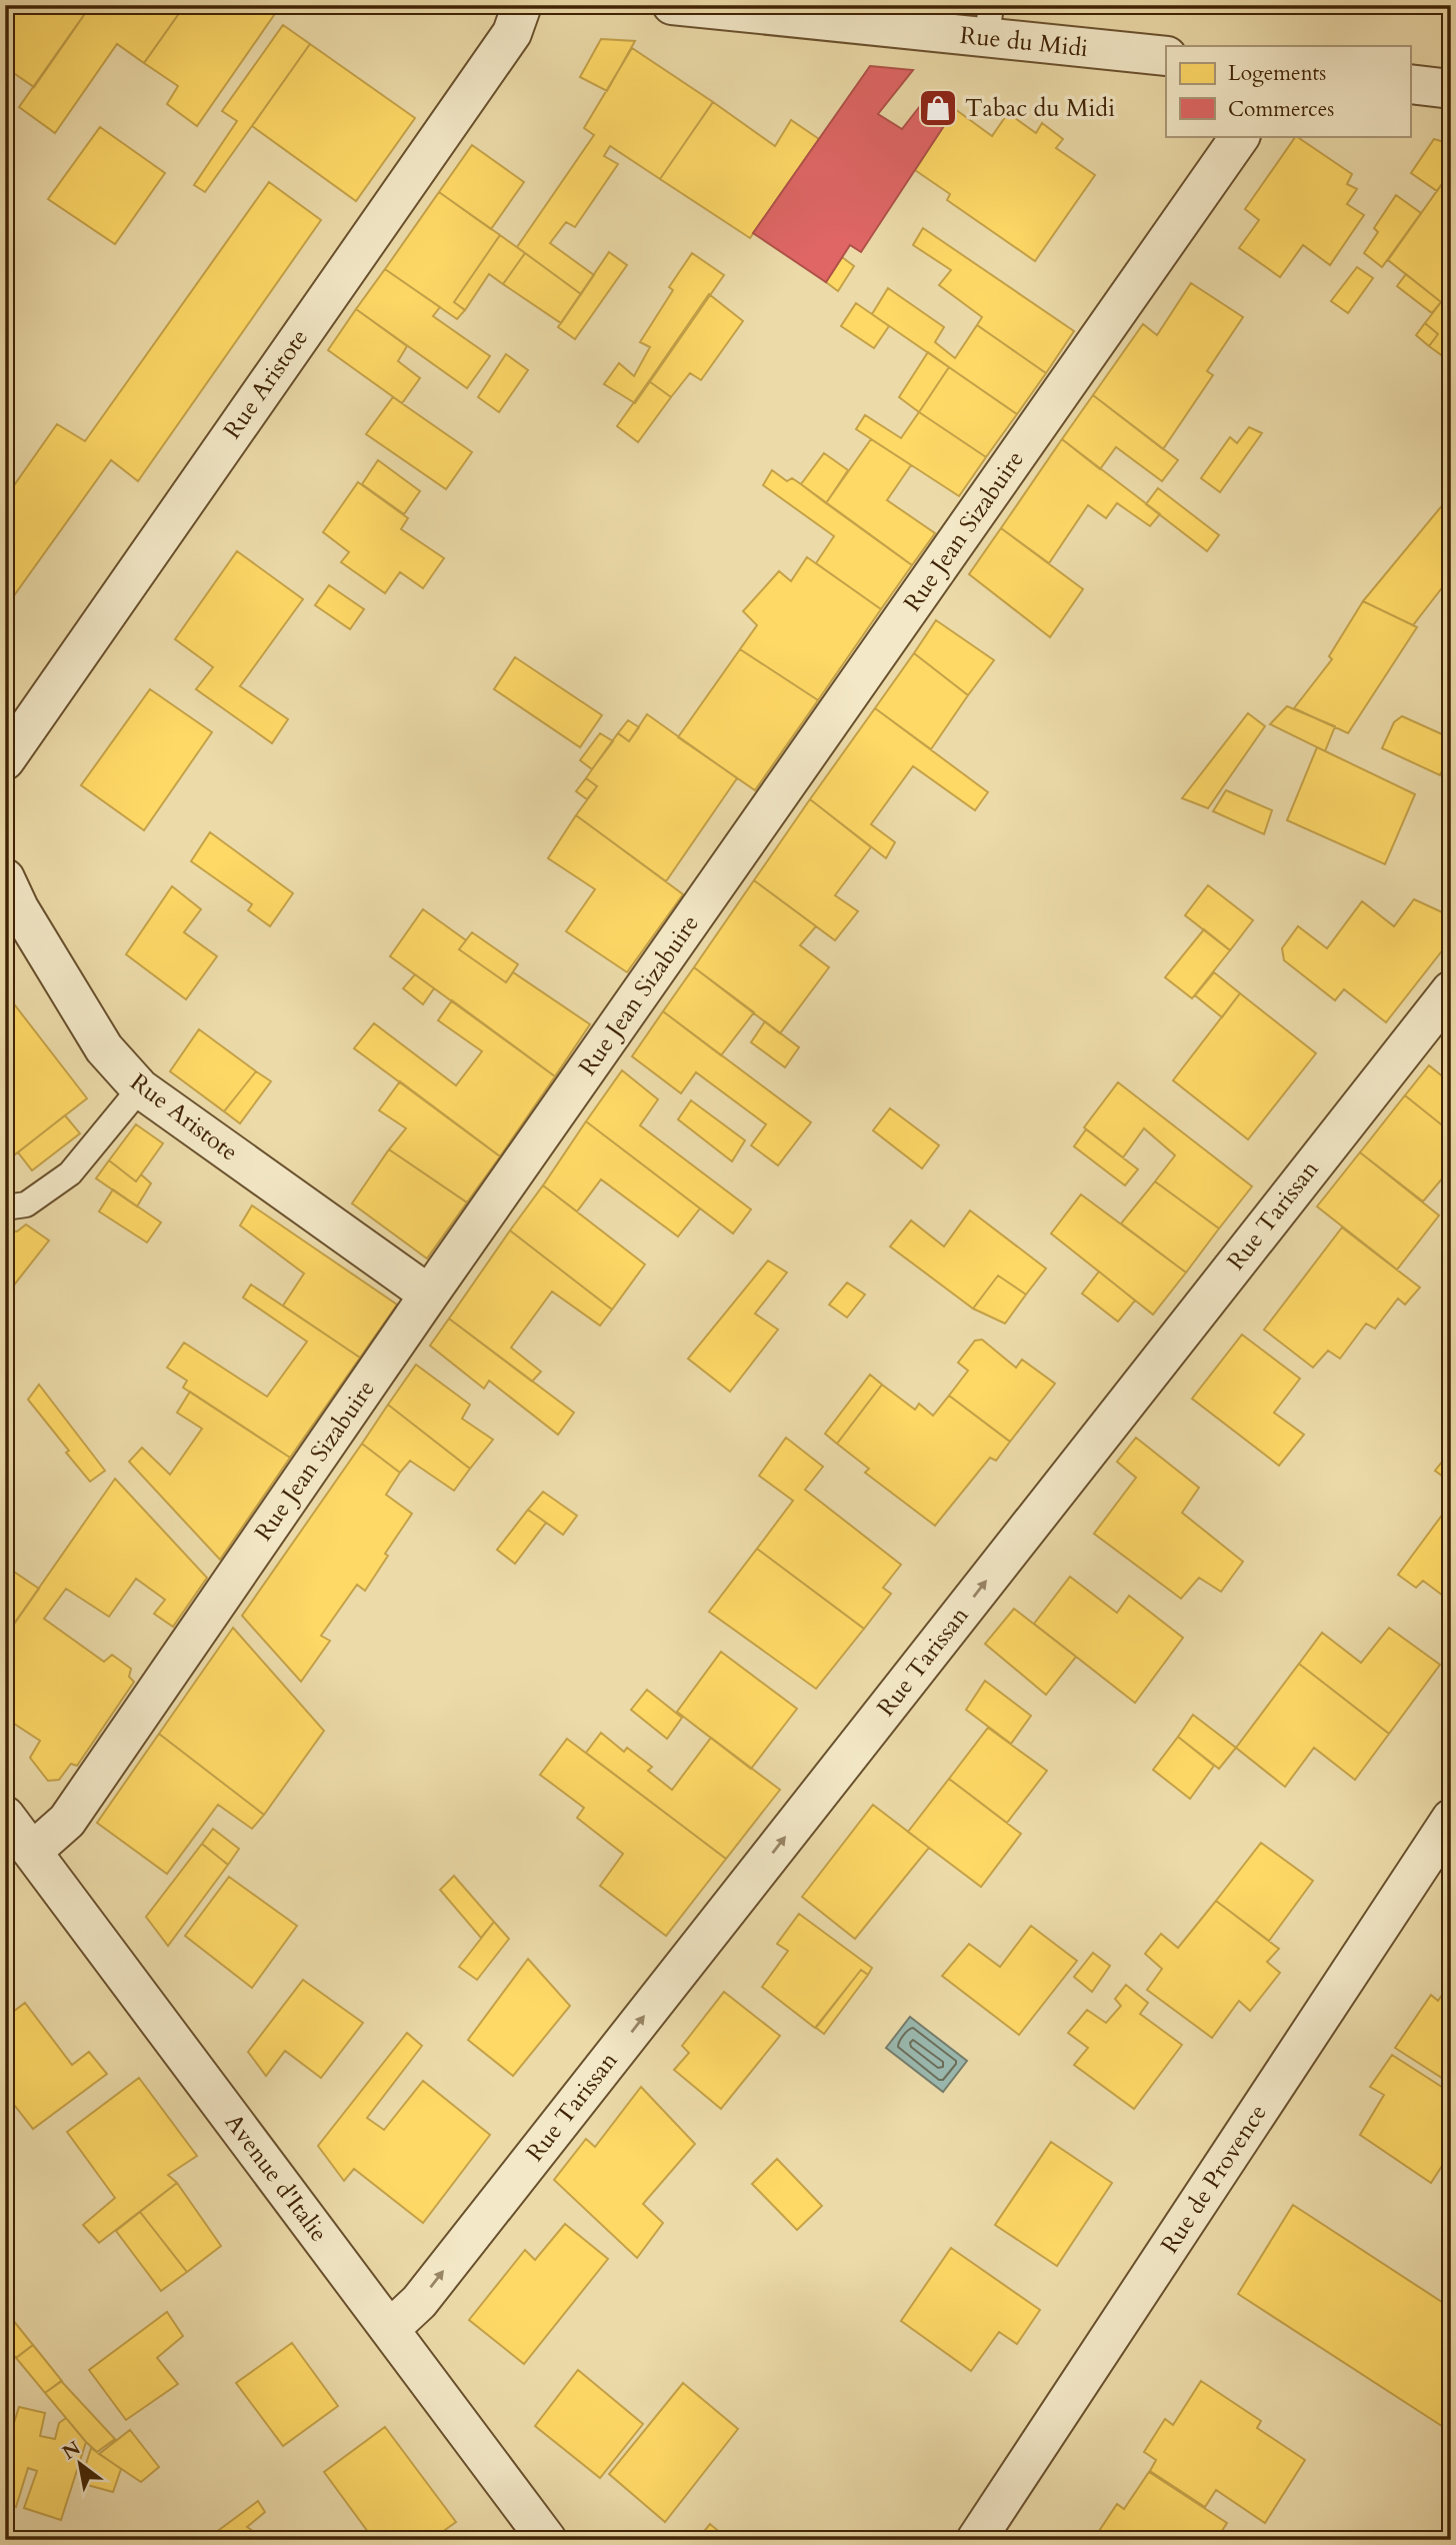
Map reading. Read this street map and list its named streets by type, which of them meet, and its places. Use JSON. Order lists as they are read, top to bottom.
{
  "streets": {
    "street": [
      "Rue du Midi",
      "Rue Aristote",
      "Rue Jean Sizabuire",
      "Rue Tarissan",
      "Avenue d'Italie",
      "Rue de Provence"
    ]
  },
  "crossings": [
    ["Rue Aristote", "Rue Jean Sizabuire"],
    ["Rue Jean Sizabuire", "Avenue d'Italie"],
    ["Rue Tarissan", "Avenue d'Italie"]
  ],
  "one_way": ["Rue Tarissan"],
  "places": {
    "shop": ["Tabac du Midi"]
  },
  "legend": ["Logements", "Commerces"],
  "north": "top left"
}
